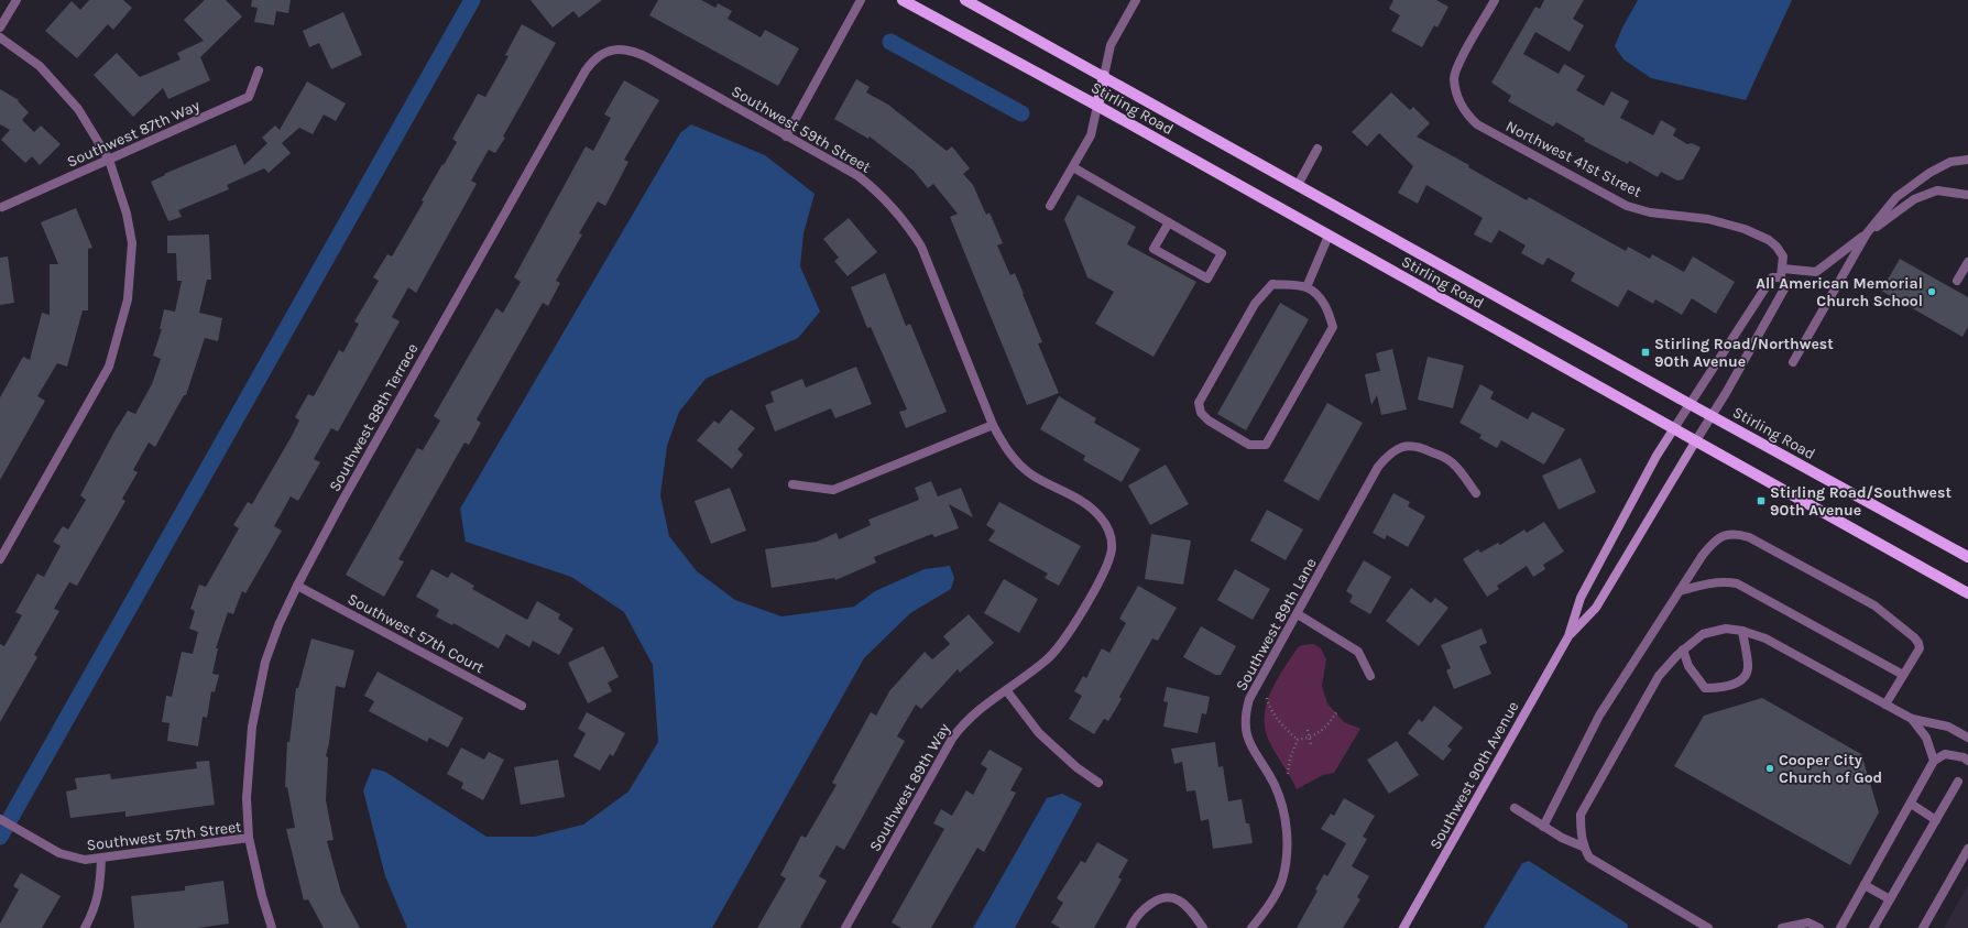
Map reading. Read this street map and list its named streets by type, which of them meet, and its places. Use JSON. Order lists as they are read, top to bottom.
{
  "streets": {
    "main road": ["Stirling Road"],
    "street": [
      "Southwest 59th Street",
      "Southwest 87th Way",
      "Northwest 41st Street",
      "Southwest 88th Terrace",
      "Southwest 89th Lane",
      "Southwest 57th Court",
      "Southwest 90th Avenue",
      "Southwest 89th Way",
      "Southwest 57th Street"
    ]
  },
  "crossings": [
    ["Stirling Road", "Southwest 90th Avenue"],
    ["Southwest 59th Street", "Southwest 88th Terrace"],
    ["Southwest 59th Street", "Southwest 89th Way"],
    ["Southwest 88th Terrace", "Southwest 57th Court"],
    ["Southwest 88th Terrace", "Southwest 57th Street"]
  ],
  "places": {
    "other": ["All American Memorial Church School", "Cooper City Church of God"],
    "transit": ["Stirling Road/Northwest 90th Avenue", "Stirling Road/Southwest 90th Avenue"]
  }
}
